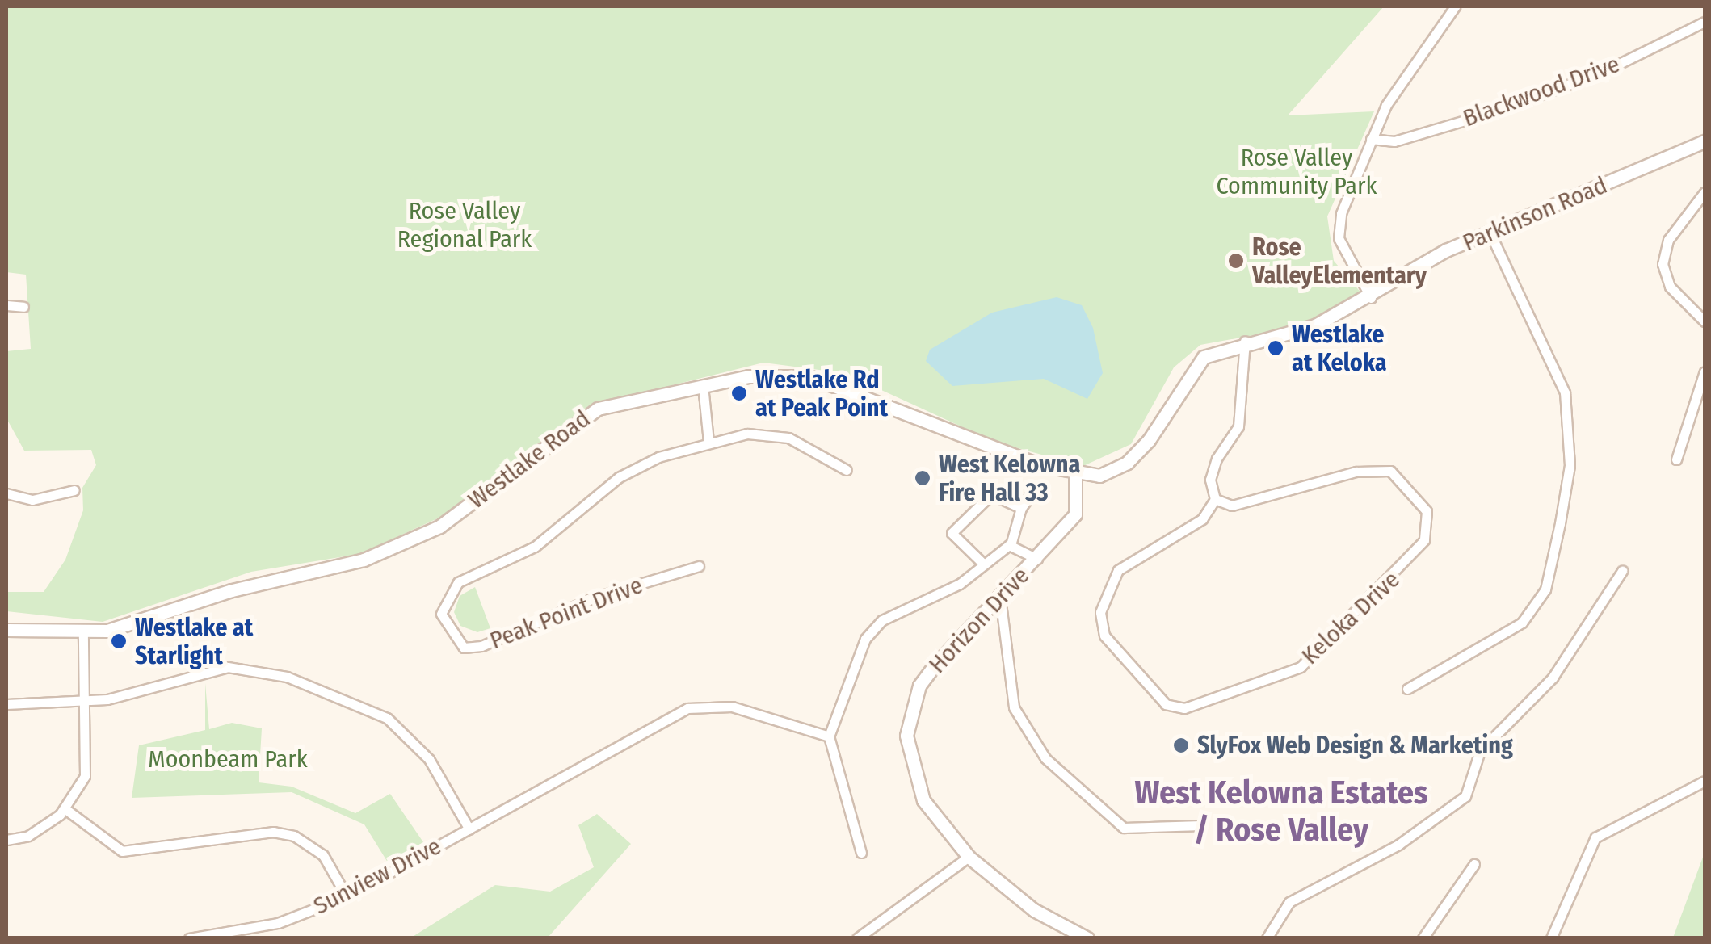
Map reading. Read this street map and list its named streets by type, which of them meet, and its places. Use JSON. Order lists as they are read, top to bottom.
{
  "streets": {
    "street": [
      "Blackwood Drive",
      "Parkinson Road",
      "Westlake Road",
      "Peak Point Drive",
      "Keloka Drive",
      "Horizon Drive",
      "Sunview Drive"
    ]
  },
  "crossings": [
    ["Parkinson Road", "Westlake Road"],
    ["Westlake Road", "Horizon Drive"]
  ],
  "districts": ["West Kelowna Estates / Rose Valley"],
  "parks": ["Rose Valley Community Park", "Rose Valley Regional Park", "Moonbeam Park"],
  "places": [
    "Rose ValleyElementary",
    "Westlake at Keloka",
    "Westlake Rd at Peak Point",
    "West Kelowna Fire Hall 33",
    "Westlake at Starlight",
    "SlyFox Web Design & Marketing"
  ]
}
